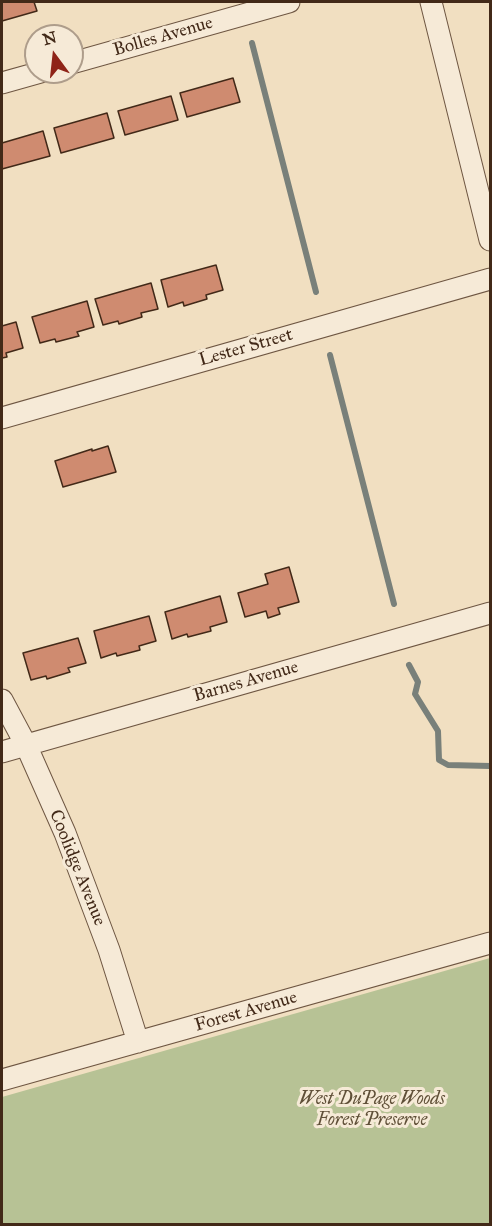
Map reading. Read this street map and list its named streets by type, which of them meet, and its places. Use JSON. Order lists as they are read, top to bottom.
{
  "streets": {
    "street": [
      "Bolles Avenue",
      "Lester Street",
      "Barnes Avenue",
      "Coolidge Avenue",
      "Forest Avenue"
    ]
  },
  "crossings": [
    ["Barnes Avenue", "Coolidge Avenue"],
    ["Coolidge Avenue", "Forest Avenue"]
  ],
  "parks": ["West DuPage Woods Forest Preserve"],
  "north": "top"
}
